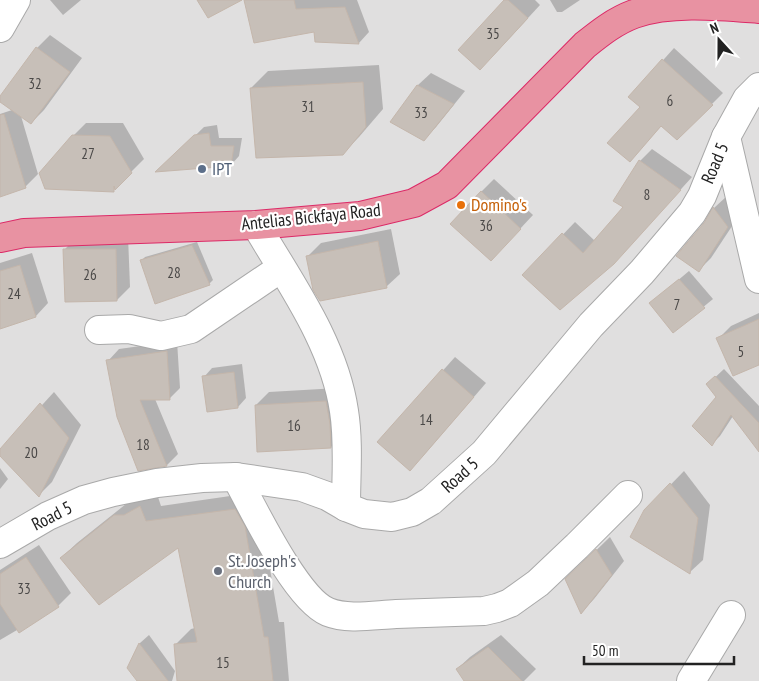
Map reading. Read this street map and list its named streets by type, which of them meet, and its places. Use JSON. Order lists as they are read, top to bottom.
{
  "streets": {
    "highway": ["Antelias Bickfaya Road"],
    "street": ["Road 5"]
  },
  "places": ["IPT", "Domino's", "St. Joseph's Church"],
  "house_numbers": [
    "35",
    "32",
    "6",
    "31",
    "33",
    "27",
    "8",
    "36",
    "28",
    "26",
    "24",
    "7",
    "5",
    "14",
    "16",
    "18",
    "20",
    "33",
    "15"
  ],
  "scale_bar": "50 m",
  "north": "top"
}
